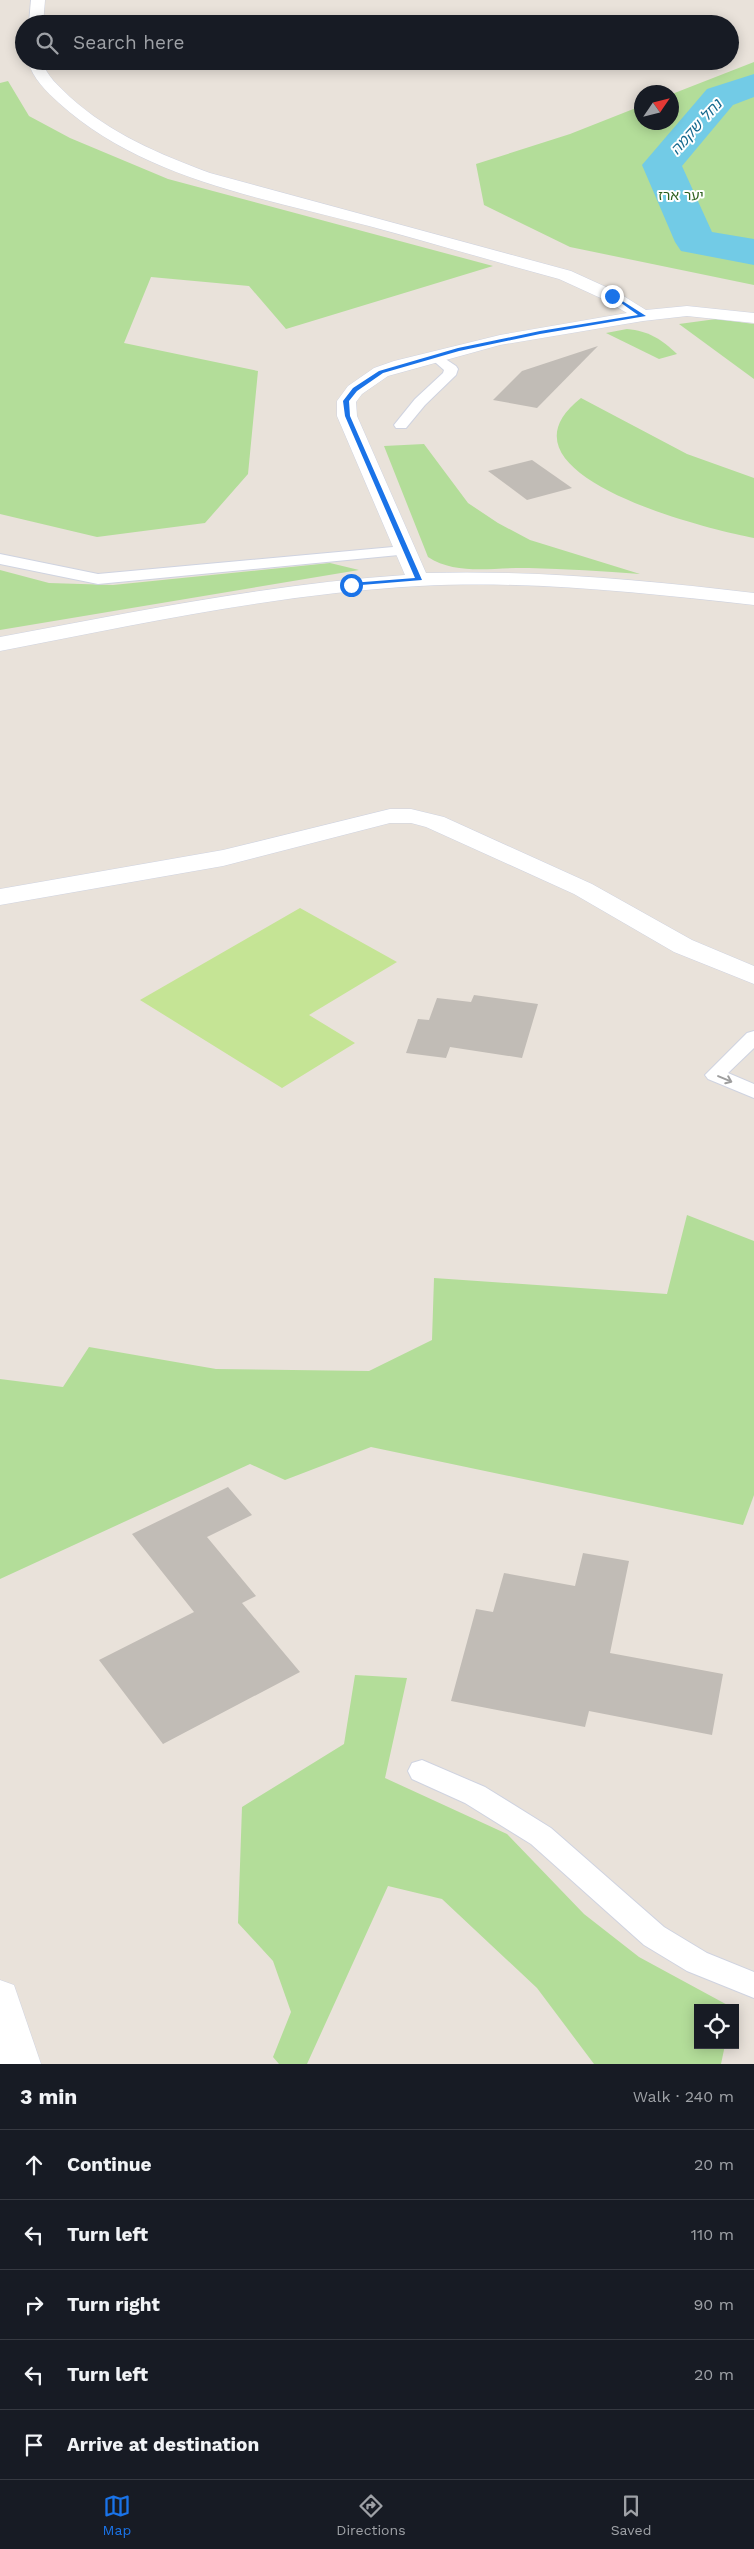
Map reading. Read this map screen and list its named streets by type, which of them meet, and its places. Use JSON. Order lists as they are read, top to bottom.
{
  "water": ["נחל שקמה"],
  "parks": ["יער ארז"],
  "north": "top right",
  "page": {
    "search": "Search here",
    "heading": ["3 min", "Walk · 240 m"],
    "list": [
      ["Continue", "20 m"],
      ["Turn left", "110 m"],
      ["Turn right", "90 m"],
      ["Turn left", "20 m"],
      "Arrive at destination"
    ],
    "nav": ["Map", "Directions", "Saved"]
  }
}
